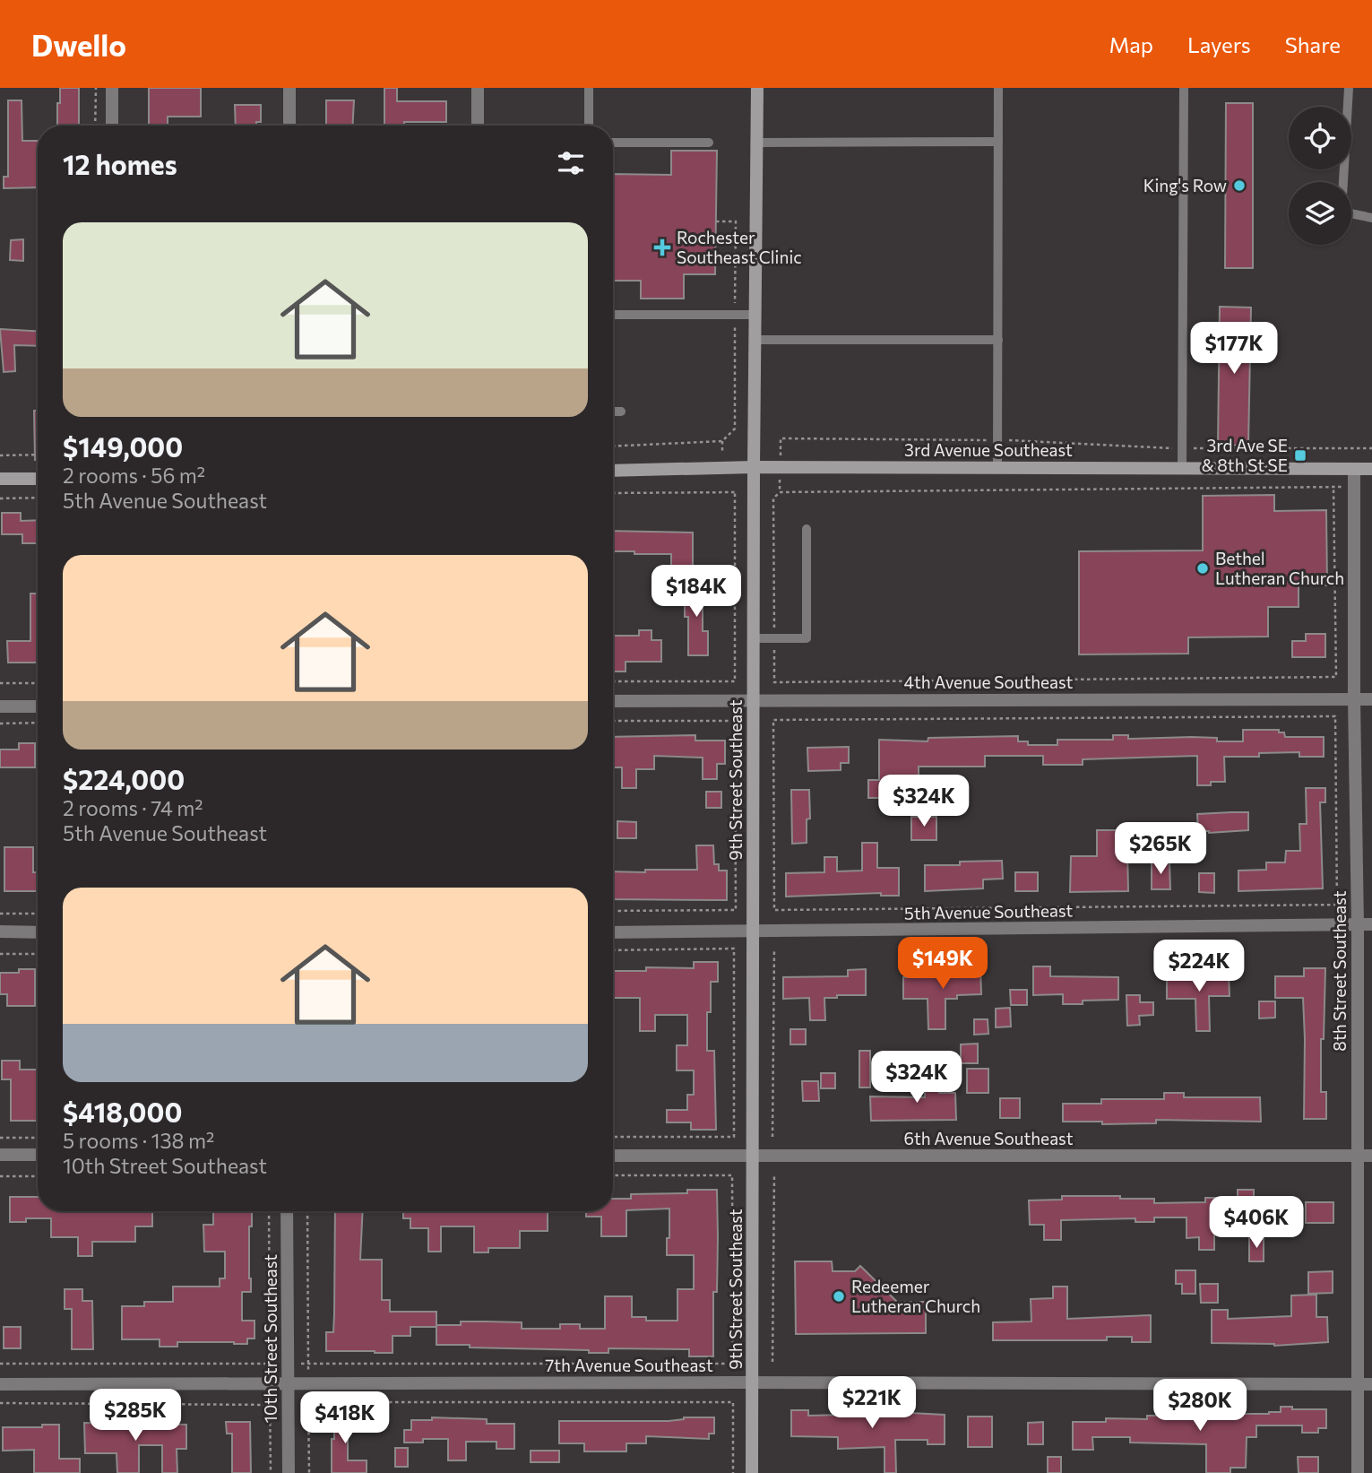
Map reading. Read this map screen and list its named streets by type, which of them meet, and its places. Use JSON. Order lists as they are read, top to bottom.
{
  "streets": {
    "street": [
      "3rd Avenue Southeast",
      "4th Avenue Southeast",
      "9th Street Southeast",
      "5th Avenue Southeast",
      "8th Street Southeast",
      "6th Avenue Southeast",
      "10th Street Southeast",
      "7th Avenue Southeast"
    ]
  },
  "crossings": [
    ["3rd Avenue Southeast", "9th Street Southeast"],
    ["3rd Avenue Southeast", "8th Street Southeast"],
    ["4th Avenue Southeast", "9th Street Southeast"],
    ["4th Avenue Southeast", "8th Street Southeast"],
    ["9th Street Southeast", "5th Avenue Southeast"],
    ["9th Street Southeast", "6th Avenue Southeast"],
    ["9th Street Southeast", "7th Avenue Southeast"],
    ["5th Avenue Southeast", "8th Street Southeast"],
    ["8th Street Southeast", "6th Avenue Southeast"],
    ["8th Street Southeast", "7th Avenue Southeast"],
    ["10th Street Southeast", "7th Avenue Southeast"]
  ],
  "places": {
    "other": ["King's Row", "Bethel Lutheran Church", "Redeemer Lutheran Church"],
    "health": ["Rochester Southeast Clinic"],
    "transit": ["3rd Ave SE & 8th St SE"]
  },
  "page": {
    "header": "Dwello",
    "nav": ["Map", "Layers", "Share"],
    "heading": "12 homes",
    "list": [
      {
        "name": "$149,000",
        "note": "2 rooms · 56 m² · 5th Avenue Southeast"
      },
      {
        "name": "$224,000",
        "note": "2 rooms · 74 m² · 5th Avenue Southeast"
      },
      {
        "name": "$418,000",
        "note": "5 rooms · 138 m² · 10th Street Southeast"
      }
    ],
    "price": [
      "$177K",
      "$184K",
      "$324K",
      "$265K",
      "$149K",
      "$224K",
      "$324K",
      "$406K",
      "$221K",
      "$280K",
      "$285K",
      "$418K"
    ]
  }
}
